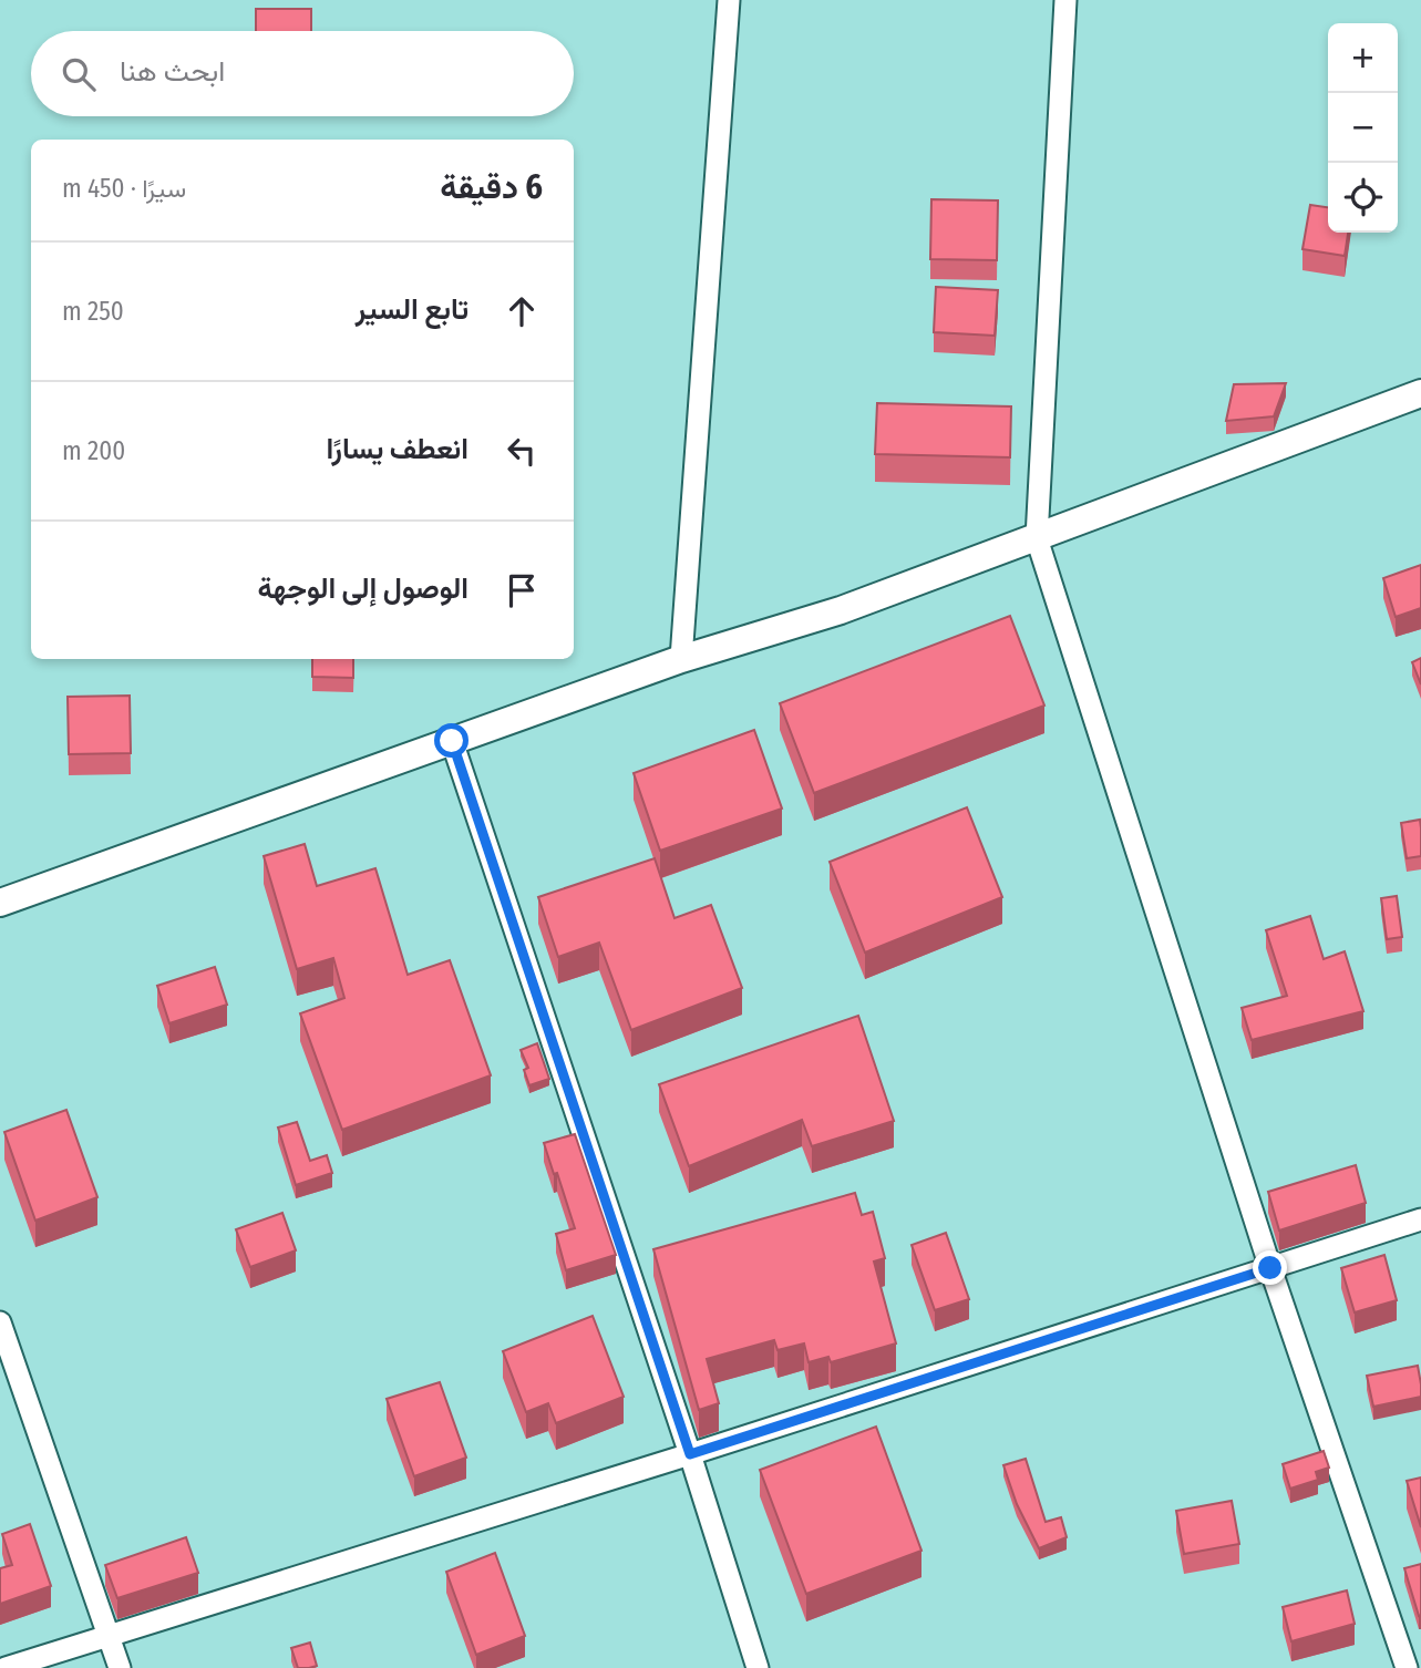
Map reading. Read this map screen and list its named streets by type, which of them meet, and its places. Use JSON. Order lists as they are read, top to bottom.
{
  "page": {
    "map_buttons": ["+", "−"],
    "search": "ابحث هنا",
    "heading": ["6 دقيقة", "سيرًا · 450 m"],
    "list": [
      ["تابع السير", "250 m"],
      ["انعطف يسارًا", "200 m"],
      "الوصول إلى الوجهة"
    ]
  }
}
